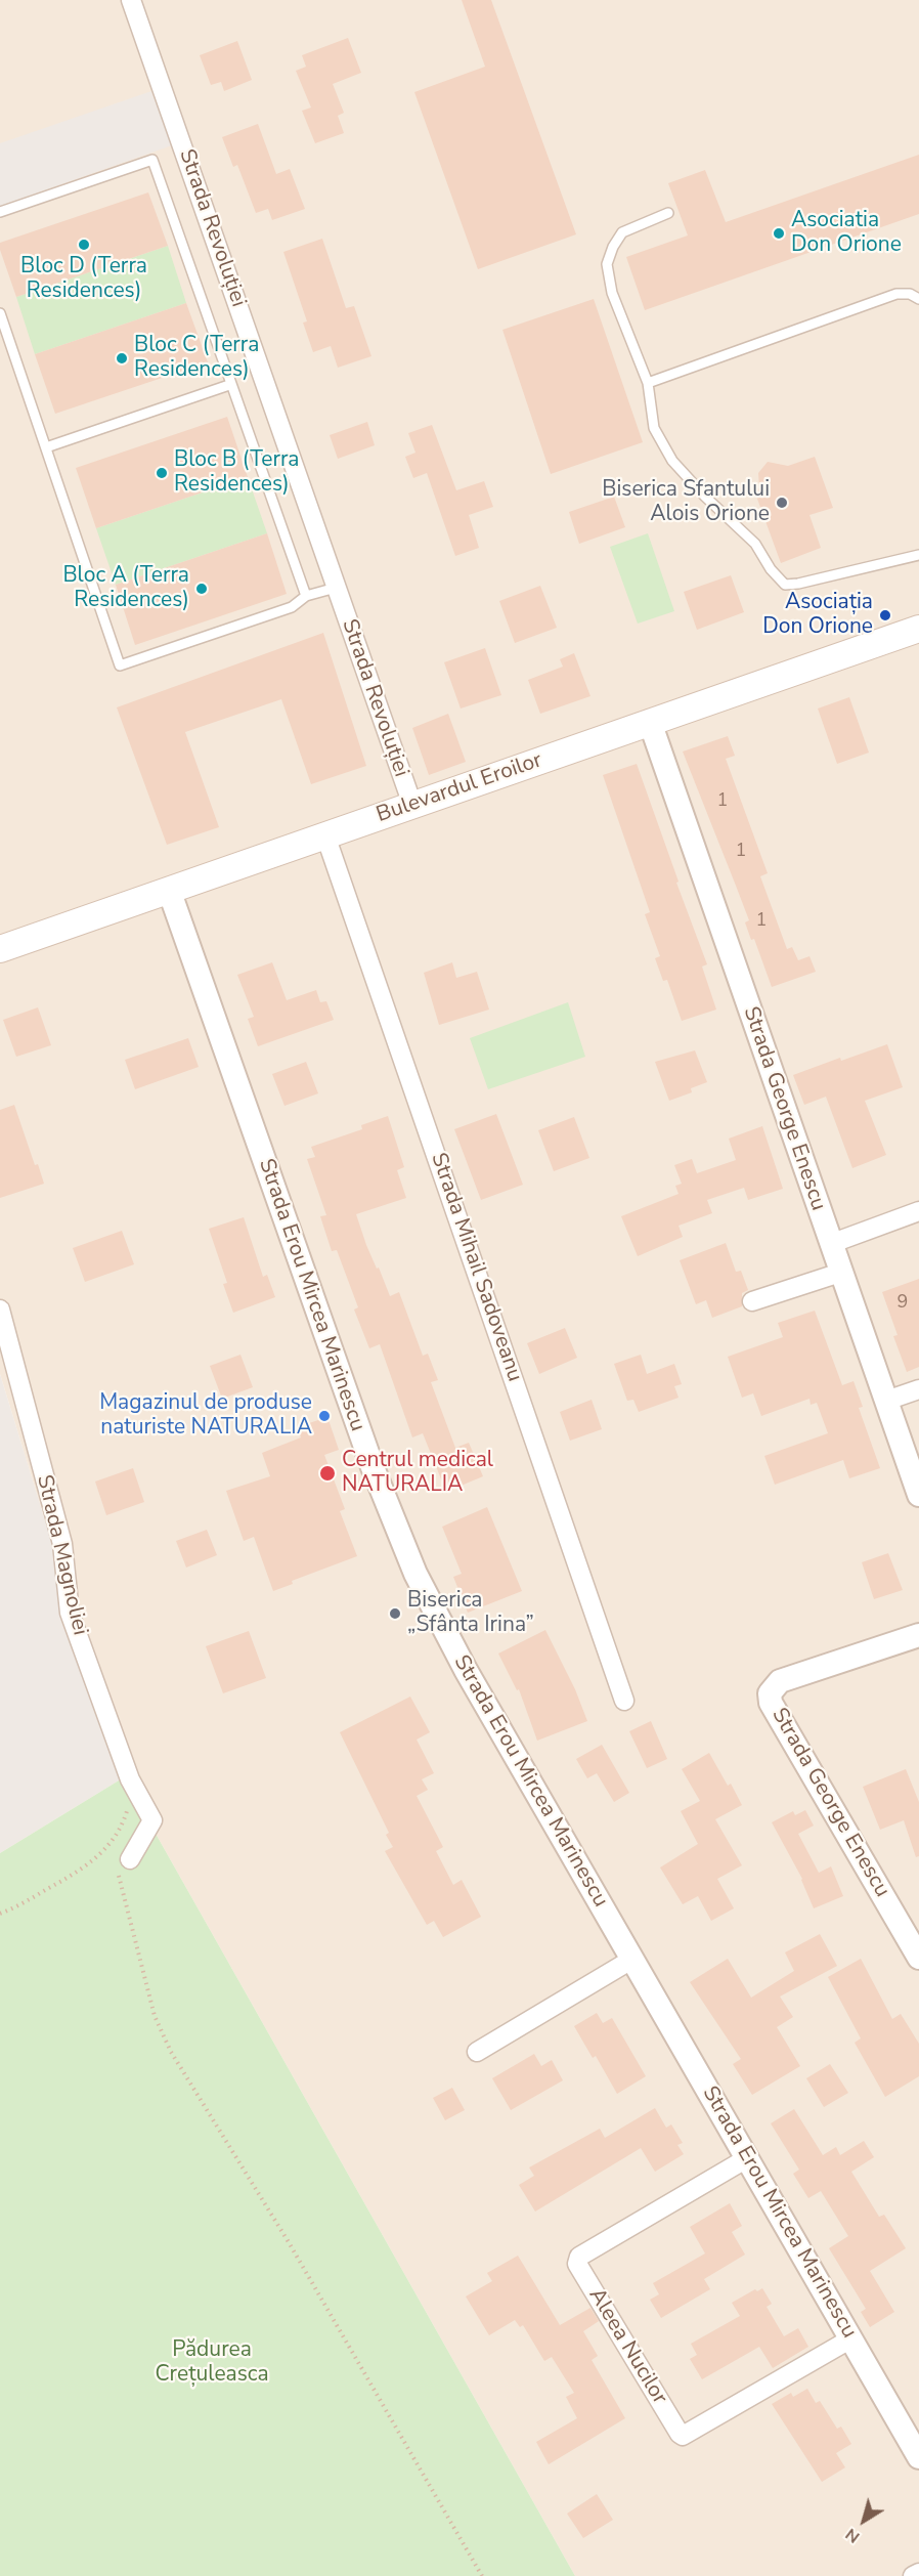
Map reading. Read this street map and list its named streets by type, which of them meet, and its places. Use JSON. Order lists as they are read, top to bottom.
{
  "streets": {
    "main road": ["Bulevardul Eroilor"],
    "street": [
      "Strada Revoluției",
      "Strada George Enescu",
      "Strada Mihail Sadoveanu",
      "Strada Erou Mircea Marinescu",
      "Strada Magnoliei",
      "Aleea Nucilor"
    ]
  },
  "crossings": [
    ["Strada Revoluției", "Bulevardul Eroilor"],
    ["Bulevardul Eroilor", "Strada George Enescu"],
    ["Bulevardul Eroilor", "Strada Mihail Sadoveanu"],
    ["Bulevardul Eroilor", "Strada Erou Mircea Marinescu"],
    ["Strada Erou Mircea Marinescu", "Aleea Nucilor"]
  ],
  "parks": ["Pădurea Crețuleasca"],
  "places": [
    "Asociatia Don Orione",
    "Bloc D (Terra Residences)",
    "Bloc C (Terra Residences)",
    "Bloc B (Terra Residences)",
    "Biserica Sfantului Alois Orione",
    "Bloc A (Terra Residences)",
    "Asociația Don Orione",
    "Magazinul de produse naturiste NATURALIA",
    "Centrul medical NATURALIA",
    "Biserica „Sfânta Irina”"
  ],
  "house_numbers": [
    "1",
    "1",
    "1",
    "9"
  ],
  "north": "bottom left"
}
